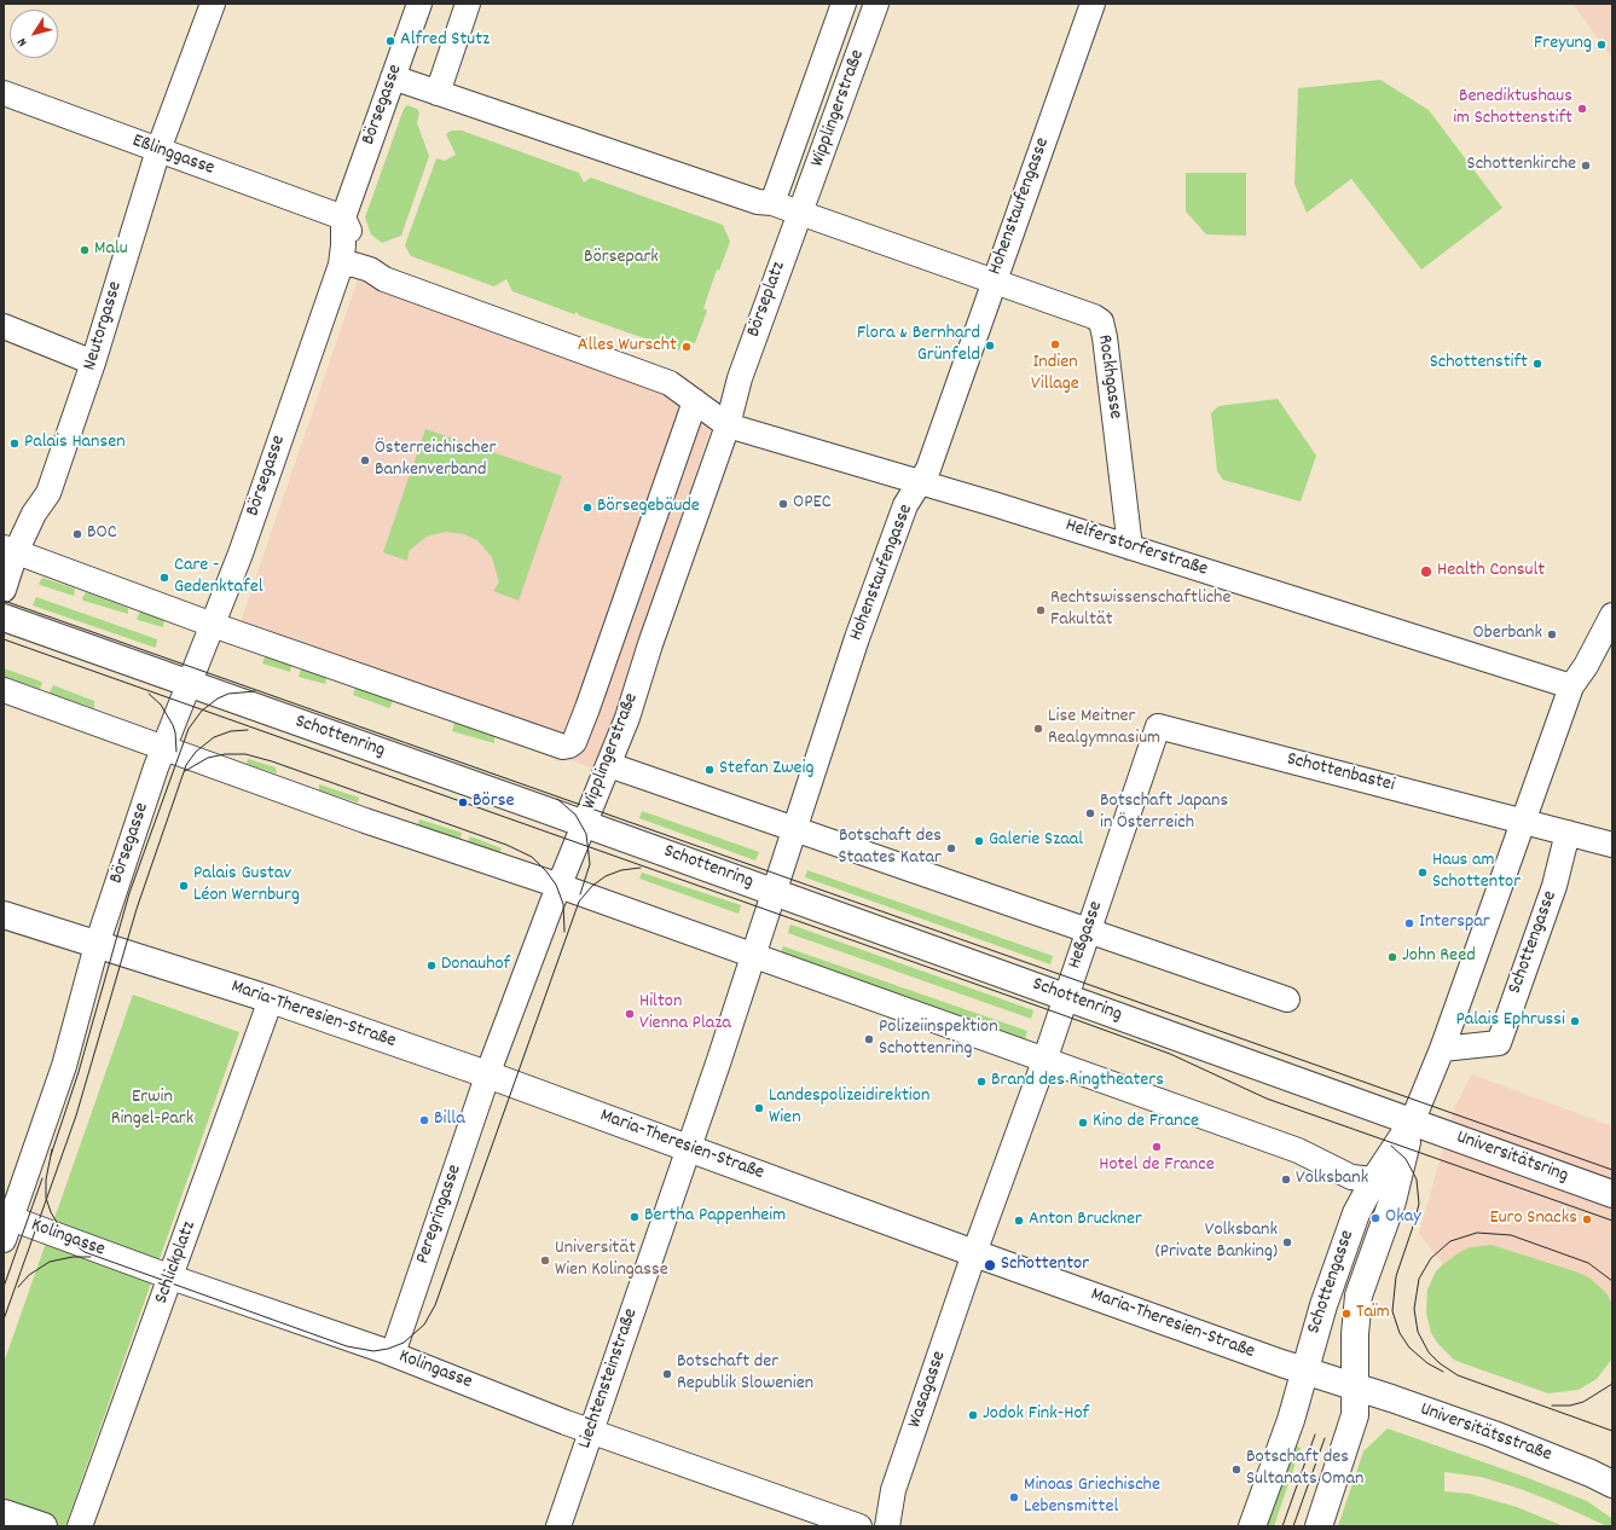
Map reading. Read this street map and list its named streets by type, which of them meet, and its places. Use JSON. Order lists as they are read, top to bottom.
{
  "streets": {
    "main road": [
      "Schottenring",
      "Schottengasse",
      "Maria-Theresien-Straße",
      "Universitätsring",
      "Universitätsstraße"
    ],
    "street": [
      "Börsegasse",
      "Wipplingerstraße",
      "Eßlinggasse",
      "Hohenstaufengasse",
      "Börseplatz",
      "Neutorgasse",
      "Rockhgasse",
      "Helferstorferstraße",
      "Schottenbastei",
      "Heßgasse",
      "Peregringasse",
      "Kolingasse",
      "Schlickplatz",
      "Liechtensteinstraße",
      "Wasagasse"
    ]
  },
  "crossings": [
    ["Börsegasse", "Wipplingerstraße"],
    ["Börsegasse", "Eßlinggasse"],
    ["Börsegasse", "Schottenring"],
    ["Börsegasse", "Maria-Theresien-Straße"],
    ["Wipplingerstraße", "Börseplatz"],
    ["Wipplingerstraße", "Rockhgasse"],
    ["Wipplingerstraße", "Helferstorferstraße"],
    ["Wipplingerstraße", "Schottenring"],
    ["Wipplingerstraße", "Maria-Theresien-Straße"],
    ["Wipplingerstraße", "Peregringasse"],
    ["Eßlinggasse", "Neutorgasse"],
    ["Hohenstaufengasse", "Rockhgasse"],
    ["Hohenstaufengasse", "Helferstorferstraße"],
    ["Hohenstaufengasse", "Schottenring"],
    ["Hohenstaufengasse", "Maria-Theresien-Straße"],
    ["Hohenstaufengasse", "Liechtensteinstraße"],
    ["Börseplatz", "Rockhgasse"],
    ["Börseplatz", "Helferstorferstraße"],
    ["Rockhgasse", "Helferstorferstraße"],
    ["Helferstorferstraße", "Schottengasse"],
    ["Schottenring", "Heßgasse"],
    ["Schottenring", "Schottengasse"],
    ["Schottenring", "Universitätsring"],
    ["Schottenbastei", "Heßgasse"],
    ["Schottenbastei", "Schottengasse"],
    ["Heßgasse", "Maria-Theresien-Straße"],
    ["Heßgasse", "Wasagasse"],
    ["Schottengasse", "Maria-Theresien-Straße"],
    ["Schottengasse", "Universitätsring"],
    ["Schottengasse", "Universitätsstraße"],
    ["Maria-Theresien-Straße", "Peregringasse"],
    ["Maria-Theresien-Straße", "Schlickplatz"],
    ["Maria-Theresien-Straße", "Liechtensteinstraße"],
    ["Maria-Theresien-Straße", "Wasagasse"],
    ["Maria-Theresien-Straße", "Universitätsstraße"],
    ["Peregringasse", "Kolingasse"],
    ["Kolingasse", "Schlickplatz"],
    ["Kolingasse", "Liechtensteinstraße"]
  ],
  "parks": ["Börsepark", "Erwin Ringel-Park"],
  "places": [
    "Alfred Stutz",
    "Freyung",
    "Benediktushaus im Schottenstift",
    "Schottenkirche",
    "Malu",
    "Indien Village",
    "Flora & Bernhard Grünfeld",
    "Alles Wurscht",
    "Schottenstift",
    "Palais Hansen",
    "Österreichischer Bankenverband",
    "OPEC",
    "Börsegebäude",
    "BOC",
    "Health Consult",
    "Care - Gedenktafel",
    "Rechtswissenschaftliche Fakultät",
    "Oberbank",
    "Lise Meitner Realgymnasium",
    "Stefan Zweig",
    "Börse",
    "Botschaft Japans in Österreich",
    "Galerie Szaal",
    "Botschaft des Staates Katar",
    "Haus am Schottentor",
    "Palais Gustav Léon Wernburg",
    "Interspar",
    "John Reed",
    "Donauhof",
    "Hilton Vienna Plaza",
    "Palais Ephrussi",
    "Polizeiinspektion Schottenring",
    "Brand des Ringtheaters",
    "Landespolizeidirektion Wien",
    "Billa",
    "Kino de France",
    "Hotel de France",
    "Volksbank",
    "Bertha Pappenheim",
    "Okay",
    "Euro Snacks",
    "Anton Bruckner",
    "Volksbank (Private Banking)",
    "Universität Wien Kolingasse",
    "Schottentor",
    "Taïm",
    "Botschaft der Republik Slowenien",
    "Jodok Fink-Hof",
    "Botschaft des Sultanats Oman",
    "Minoas Griechische Lebensmittel"
  ],
  "north": "bottom left"
}
